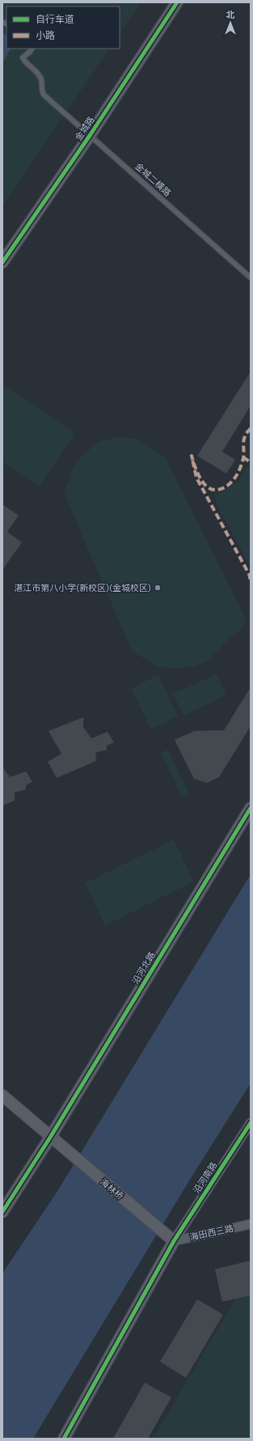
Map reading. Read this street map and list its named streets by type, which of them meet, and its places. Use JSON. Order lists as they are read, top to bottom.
{
  "streets": {
    "street": [
      "金城路",
      "沿河北路",
      "沿河南路",
      "海林桥",
      "海田西三路"
    ],
    "lane": ["金城二横路"]
  },
  "crossings": [
    ["金城路", "金城二横路"],
    ["沿河北路", "海林桥"],
    ["沿河南路", "海林桥"],
    ["沿河南路", "海田西三路"],
    ["海林桥", "海田西三路"]
  ],
  "places": ["湛江市第八小学(新校区)(金城校区)"],
  "legend": ["自行车道", "小路"],
  "north": "top"
}
